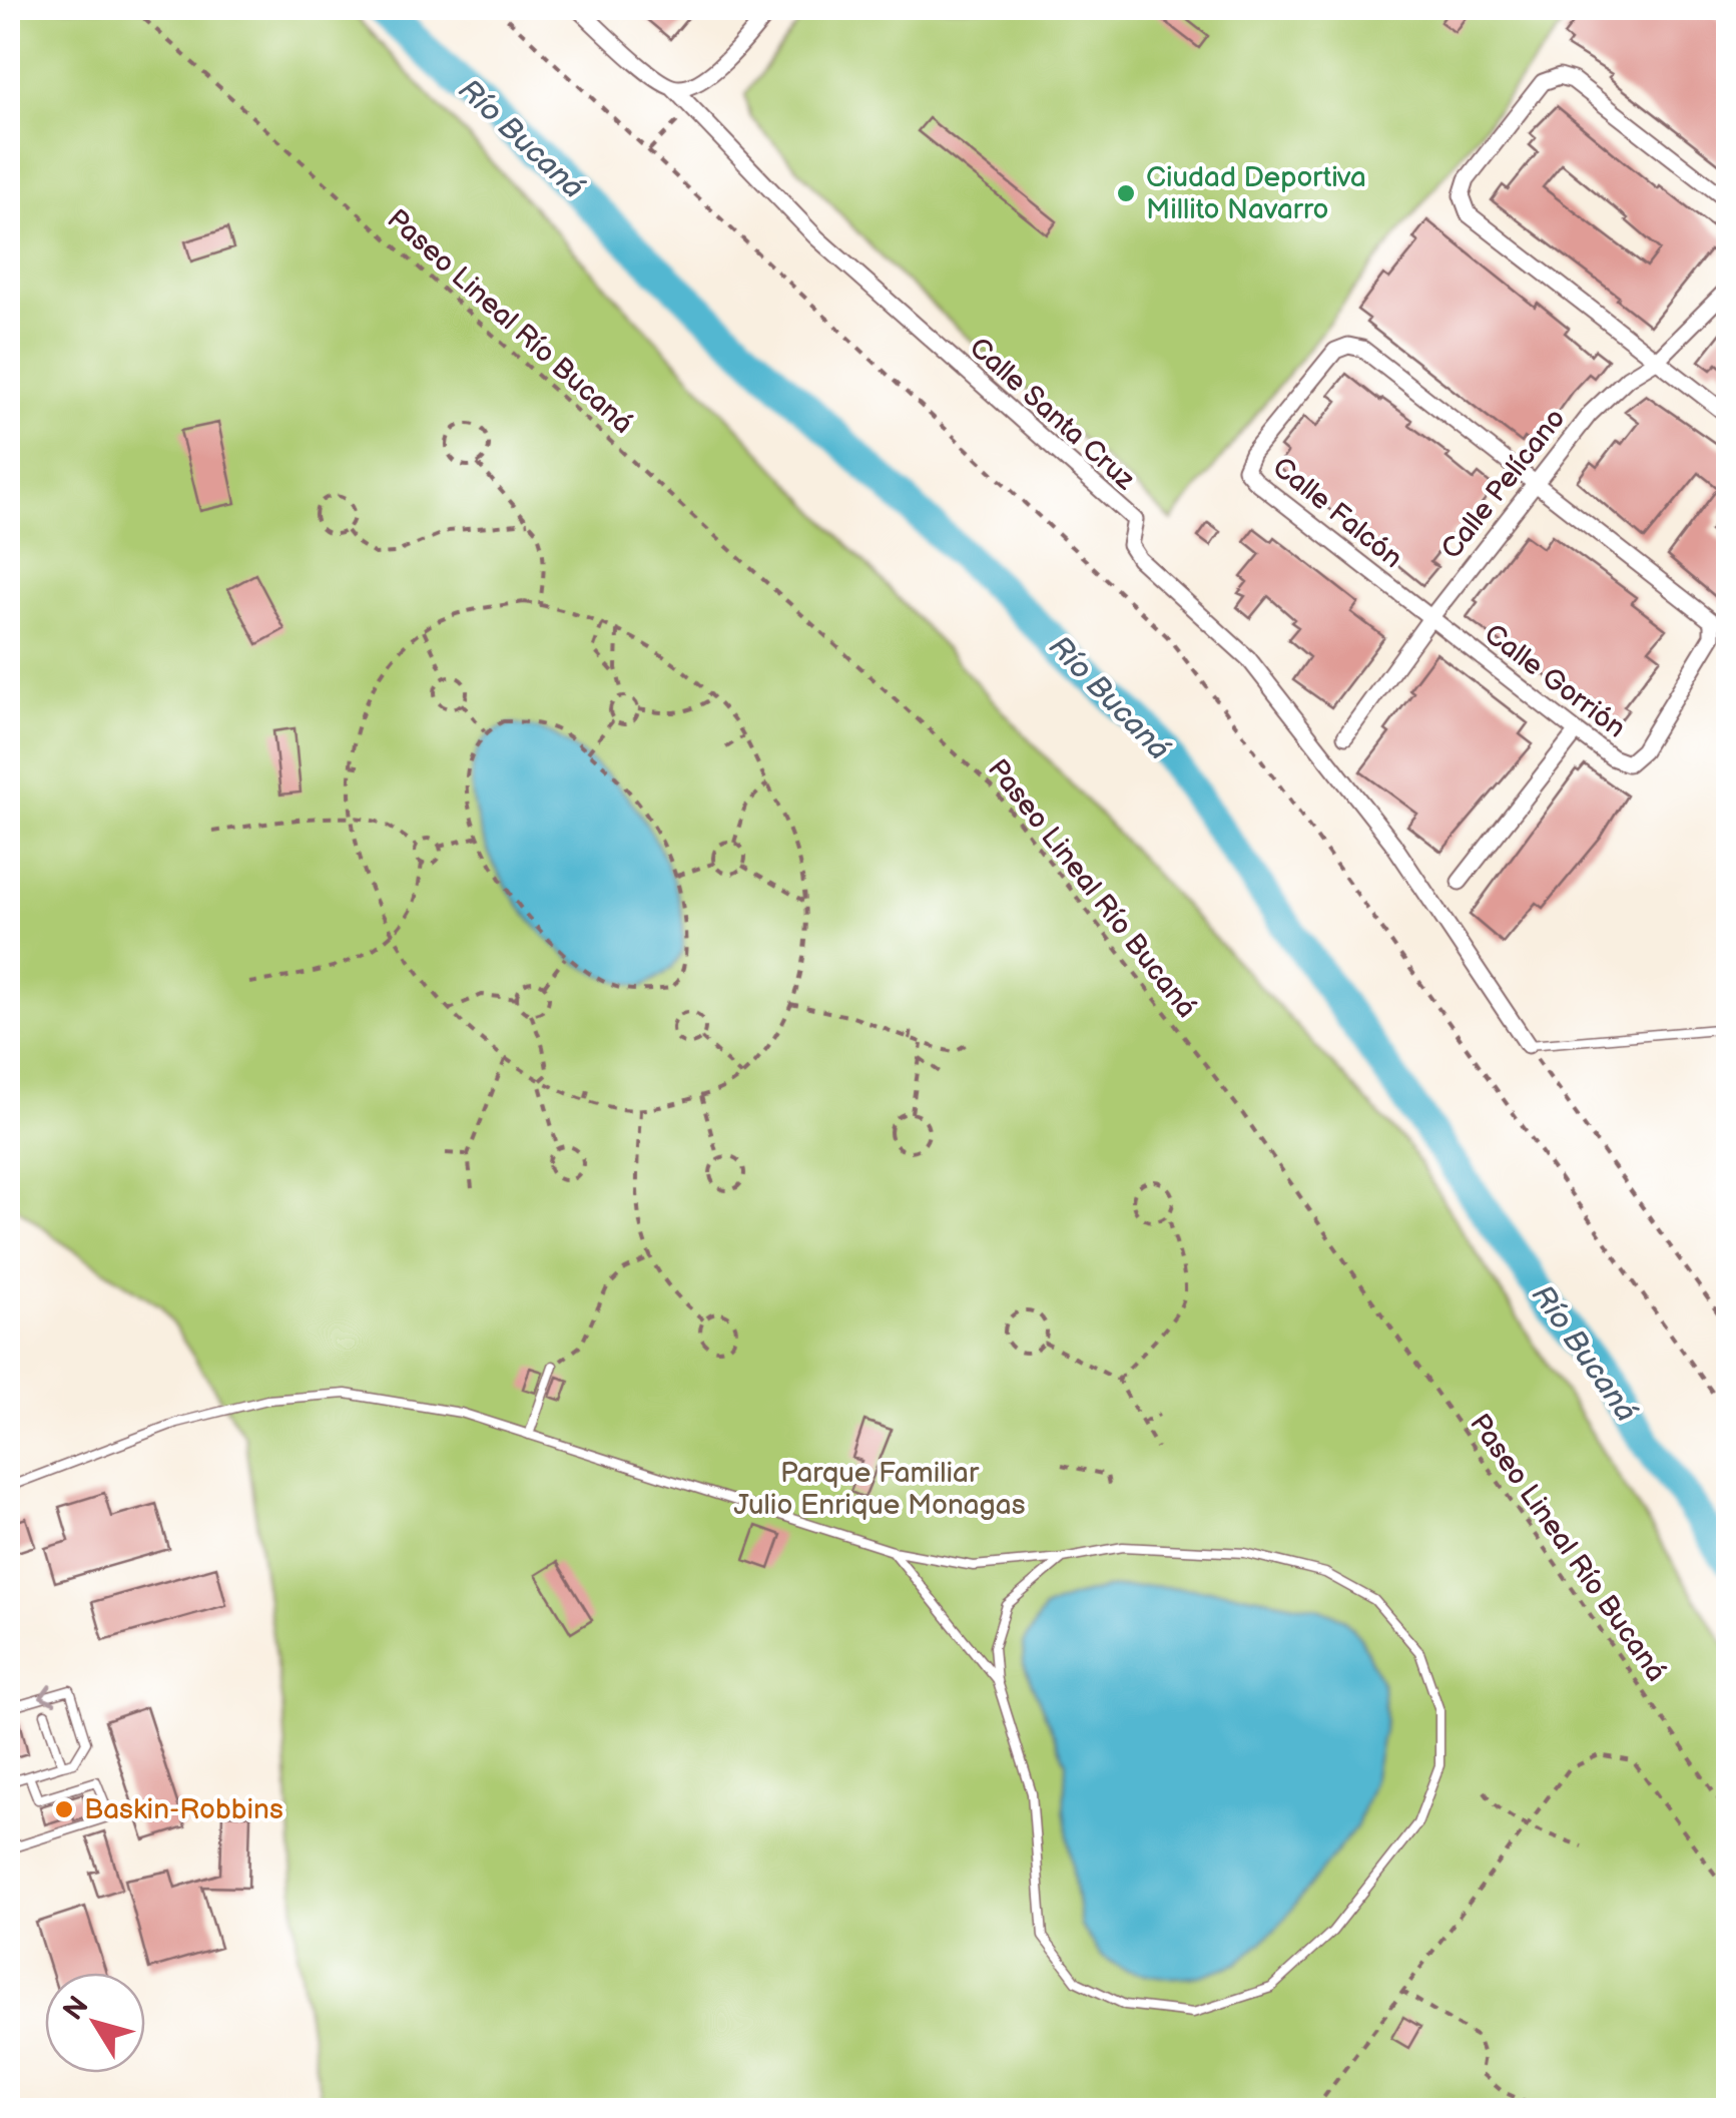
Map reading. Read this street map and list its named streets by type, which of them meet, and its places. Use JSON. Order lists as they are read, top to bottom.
{
  "streets": {
    "street": [
      "Calle Santa Cruz",
      "Calle Pelícano",
      "Calle Falcón",
      "Calle Gorrión"
    ],
    "path": ["Paseo Lineal Río Bucaná"]
  },
  "crossings": [
    ["Calle Pelícano", "Calle Falcón"],
    ["Calle Pelícano", "Calle Gorrión"],
    ["Calle Falcón", "Calle Gorrión"]
  ],
  "water": ["Río Bucaná"],
  "parks": ["Parque Familiar Julio Enrique Monagas"],
  "places": ["Ciudad Deportiva Millito Navarro", "Baskin-Robbins"],
  "north": "top left"
}
